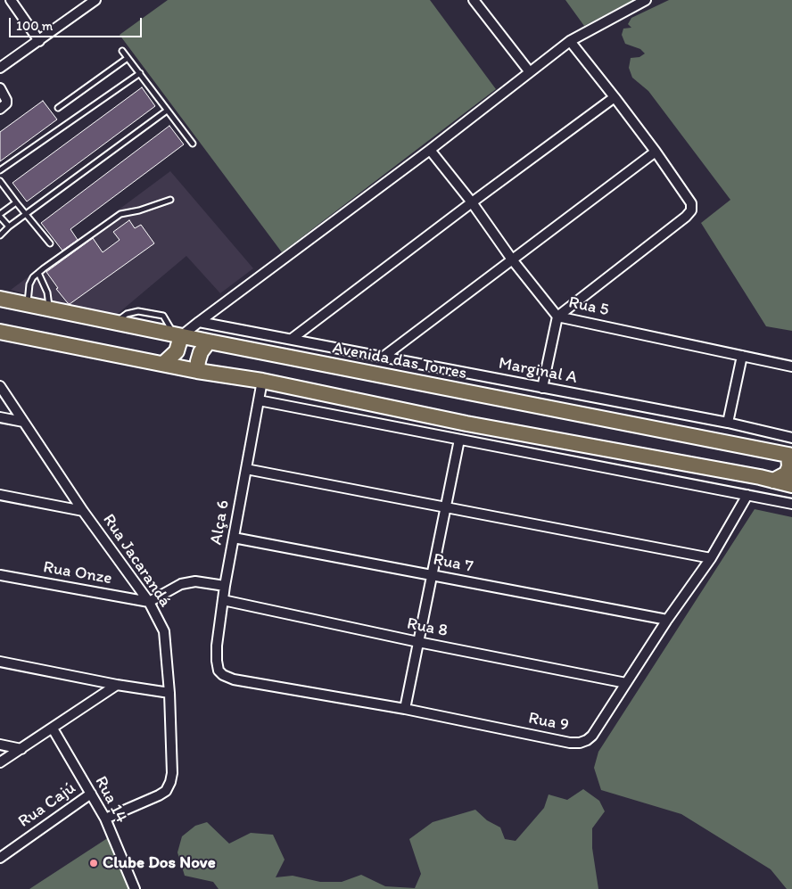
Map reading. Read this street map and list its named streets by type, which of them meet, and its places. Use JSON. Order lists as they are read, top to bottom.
{
  "streets": {
    "main road": ["Avenida das Torres"],
    "street": [
      "Rua 5",
      "Marginal A",
      "Alça 6",
      "Rua Jacarandá",
      "Rua 7",
      "Rua Onze",
      "Rua 8",
      "Rua 9",
      "Rua 14",
      "Rua Cajú"
    ]
  },
  "crossings": [
    ["Alça 6", "Rua 7"],
    ["Alça 6", "Rua 8"],
    ["Alça 6", "Rua 9"],
    ["Rua Jacarandá", "Rua Onze"],
    ["Rua Jacarandá", "Rua 14"],
    ["Rua 7", "Rua 9"],
    ["Rua 8", "Rua 9"],
    ["Rua 14", "Rua Cajú"]
  ],
  "places": ["Clube Dos Nove"],
  "scale_bar": "100 m"
}
